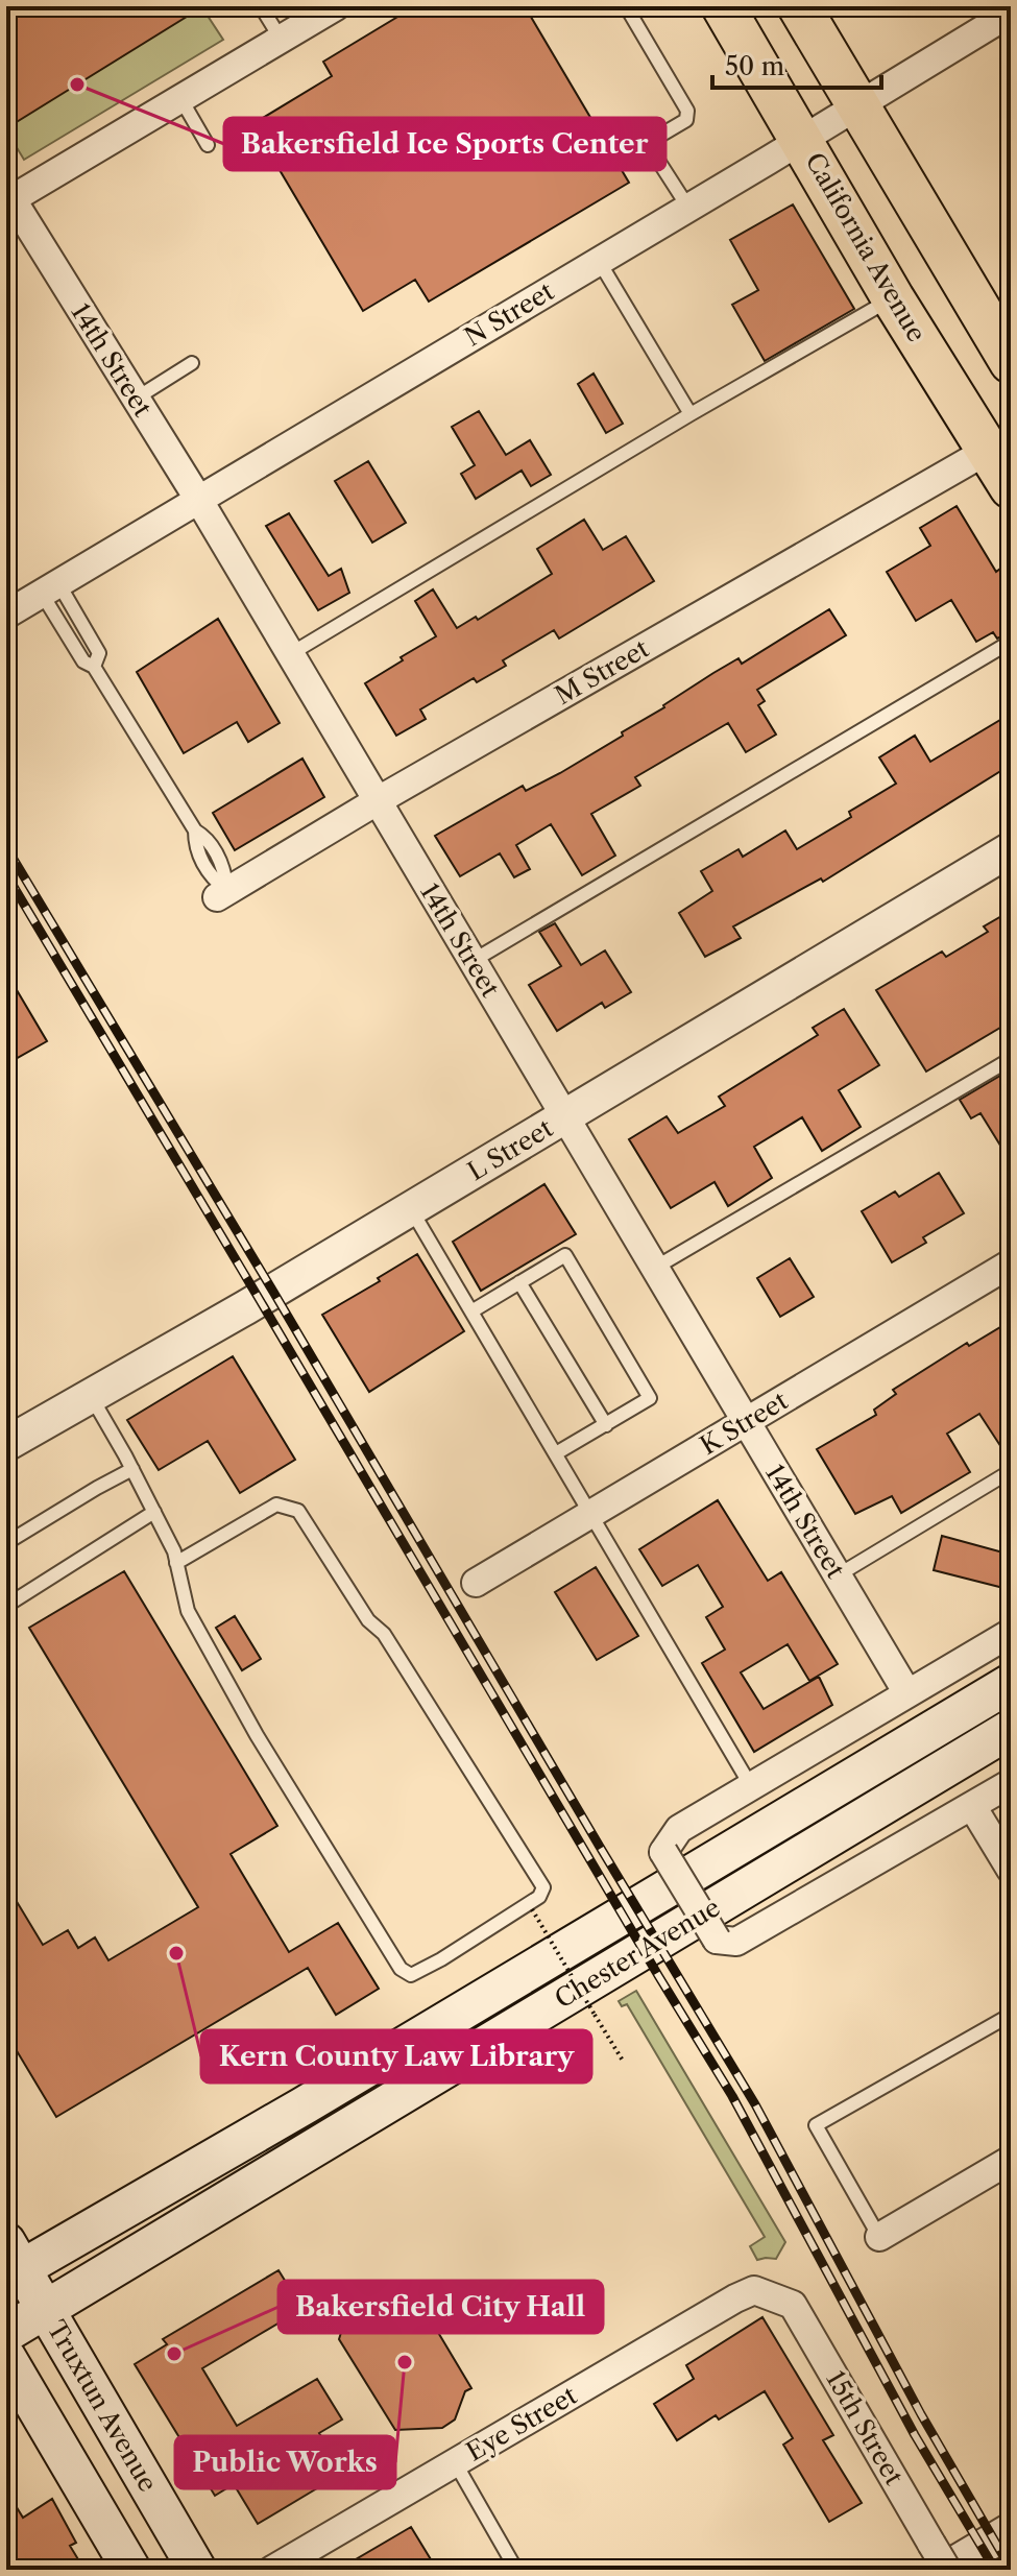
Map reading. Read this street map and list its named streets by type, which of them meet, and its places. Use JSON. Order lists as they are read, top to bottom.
{
  "streets": {
    "main road": ["California Avenue", "Chester Avenue", "Truxtun Avenue"],
    "street": [
      "N Street",
      "14th Street",
      "M Street",
      "L Street",
      "K Street",
      "Eye Street",
      "15th Street"
    ]
  },
  "crossings": [
    ["California Avenue", "N Street"],
    ["California Avenue", "M Street"],
    ["N Street", "14th Street"],
    ["14th Street", "M Street"],
    ["14th Street", "L Street"],
    ["14th Street", "K Street"],
    ["Chester Avenue", "Truxtun Avenue"],
    ["Eye Street", "15th Street"]
  ],
  "places": [
    "Bakersfield Ice Sports Center",
    "Kern County Law Library",
    "Bakersfield City Hall",
    "Public Works"
  ],
  "scale_bar": "50 m"
}
